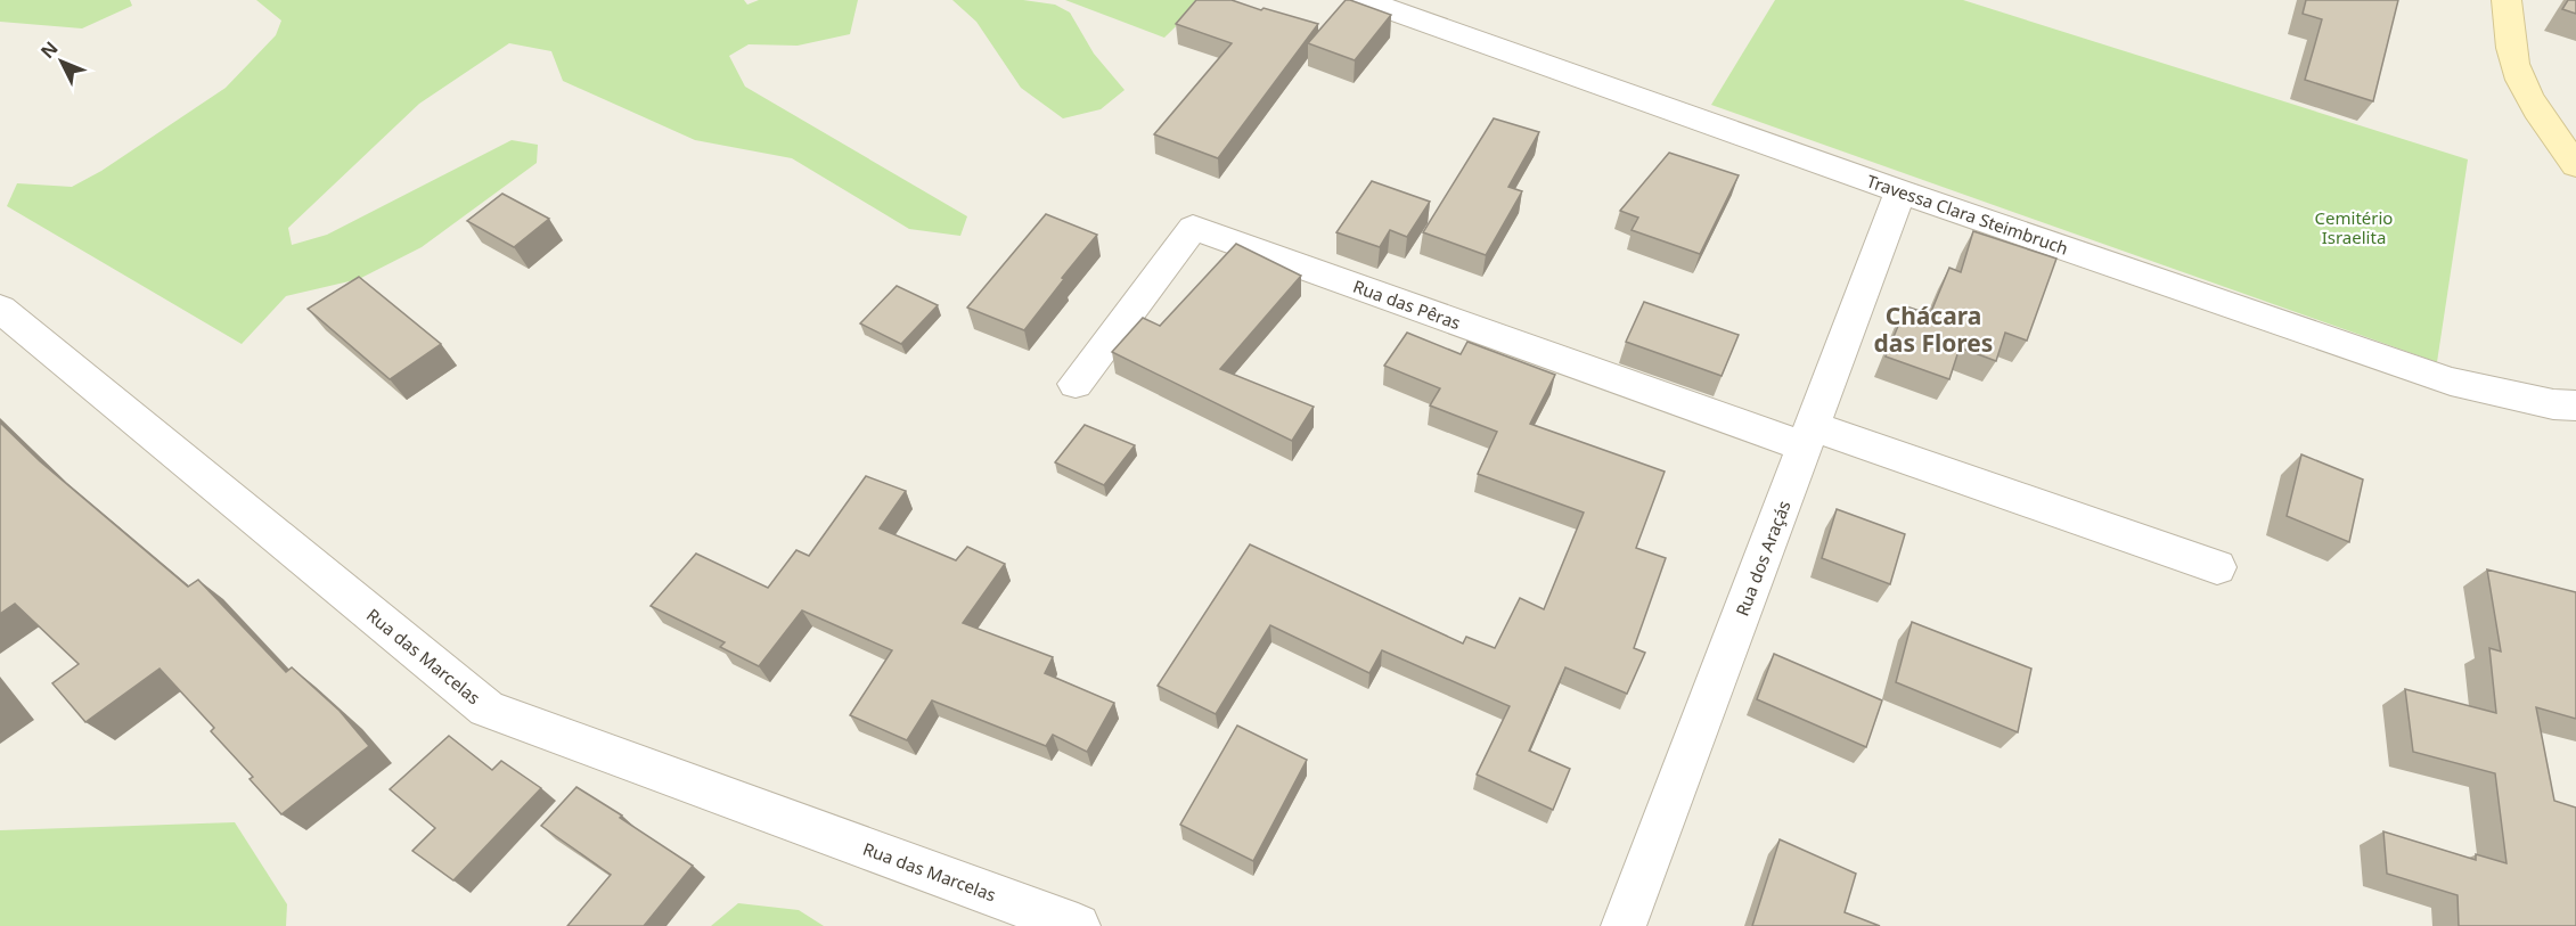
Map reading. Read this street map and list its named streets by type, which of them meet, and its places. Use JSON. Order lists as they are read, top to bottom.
{
  "streets": {
    "street": [
      "Travessa Clara Steimbruch",
      "Rua das Pêras",
      "Rua dos Araçás",
      "Rua das Marcelas"
    ]
  },
  "crossings": [
    ["Travessa Clara Steimbruch", "Rua dos Araçás"],
    ["Rua das Pêras", "Rua dos Araçás"]
  ],
  "districts": ["Chácara das Flores"],
  "parks": ["Cemitério Israelita"],
  "north": "top left"
}
